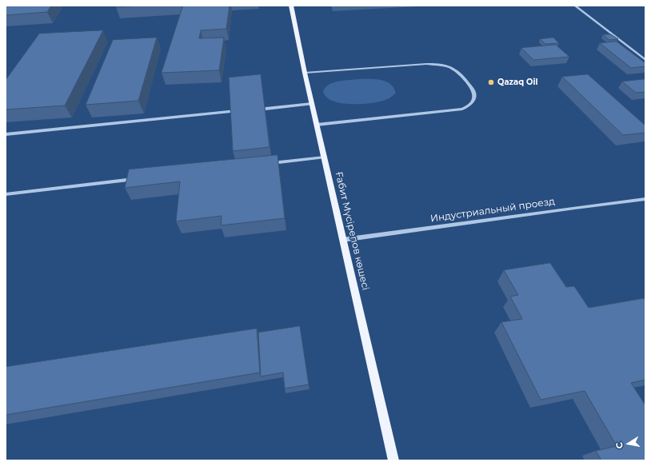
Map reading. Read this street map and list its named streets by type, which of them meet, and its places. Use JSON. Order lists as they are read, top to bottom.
{
  "streets": {
    "main road": ["Ғабит Мүсірепов көшесі"],
    "street": ["Индустриальный проезд"]
  },
  "crossings": [
    ["Индустриальный проезд", "Ғабит Мүсірепов көшесі"]
  ],
  "places": ["Qazaq Oil"],
  "north": "left"
}
